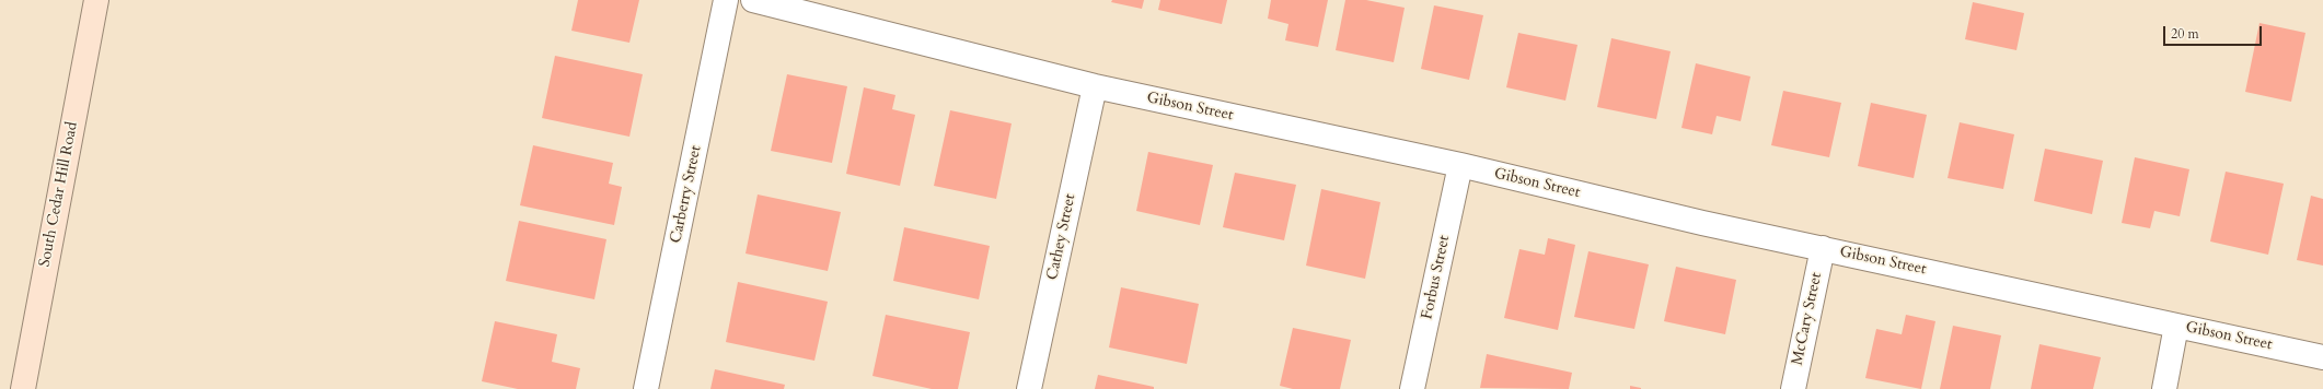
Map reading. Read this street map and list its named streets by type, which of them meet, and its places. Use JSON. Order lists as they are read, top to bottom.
{
  "streets": {
    "street": [
      "Gibson Street",
      "South Cedar Hill Road",
      "Carberry Street",
      "Cathey Street",
      "Forbus Street",
      "McCary Street"
    ]
  },
  "crossings": [
    ["Gibson Street", "Cathey Street"],
    ["Gibson Street", "Forbus Street"],
    ["Gibson Street", "McCary Street"]
  ],
  "scale_bar": "20 m"
}
